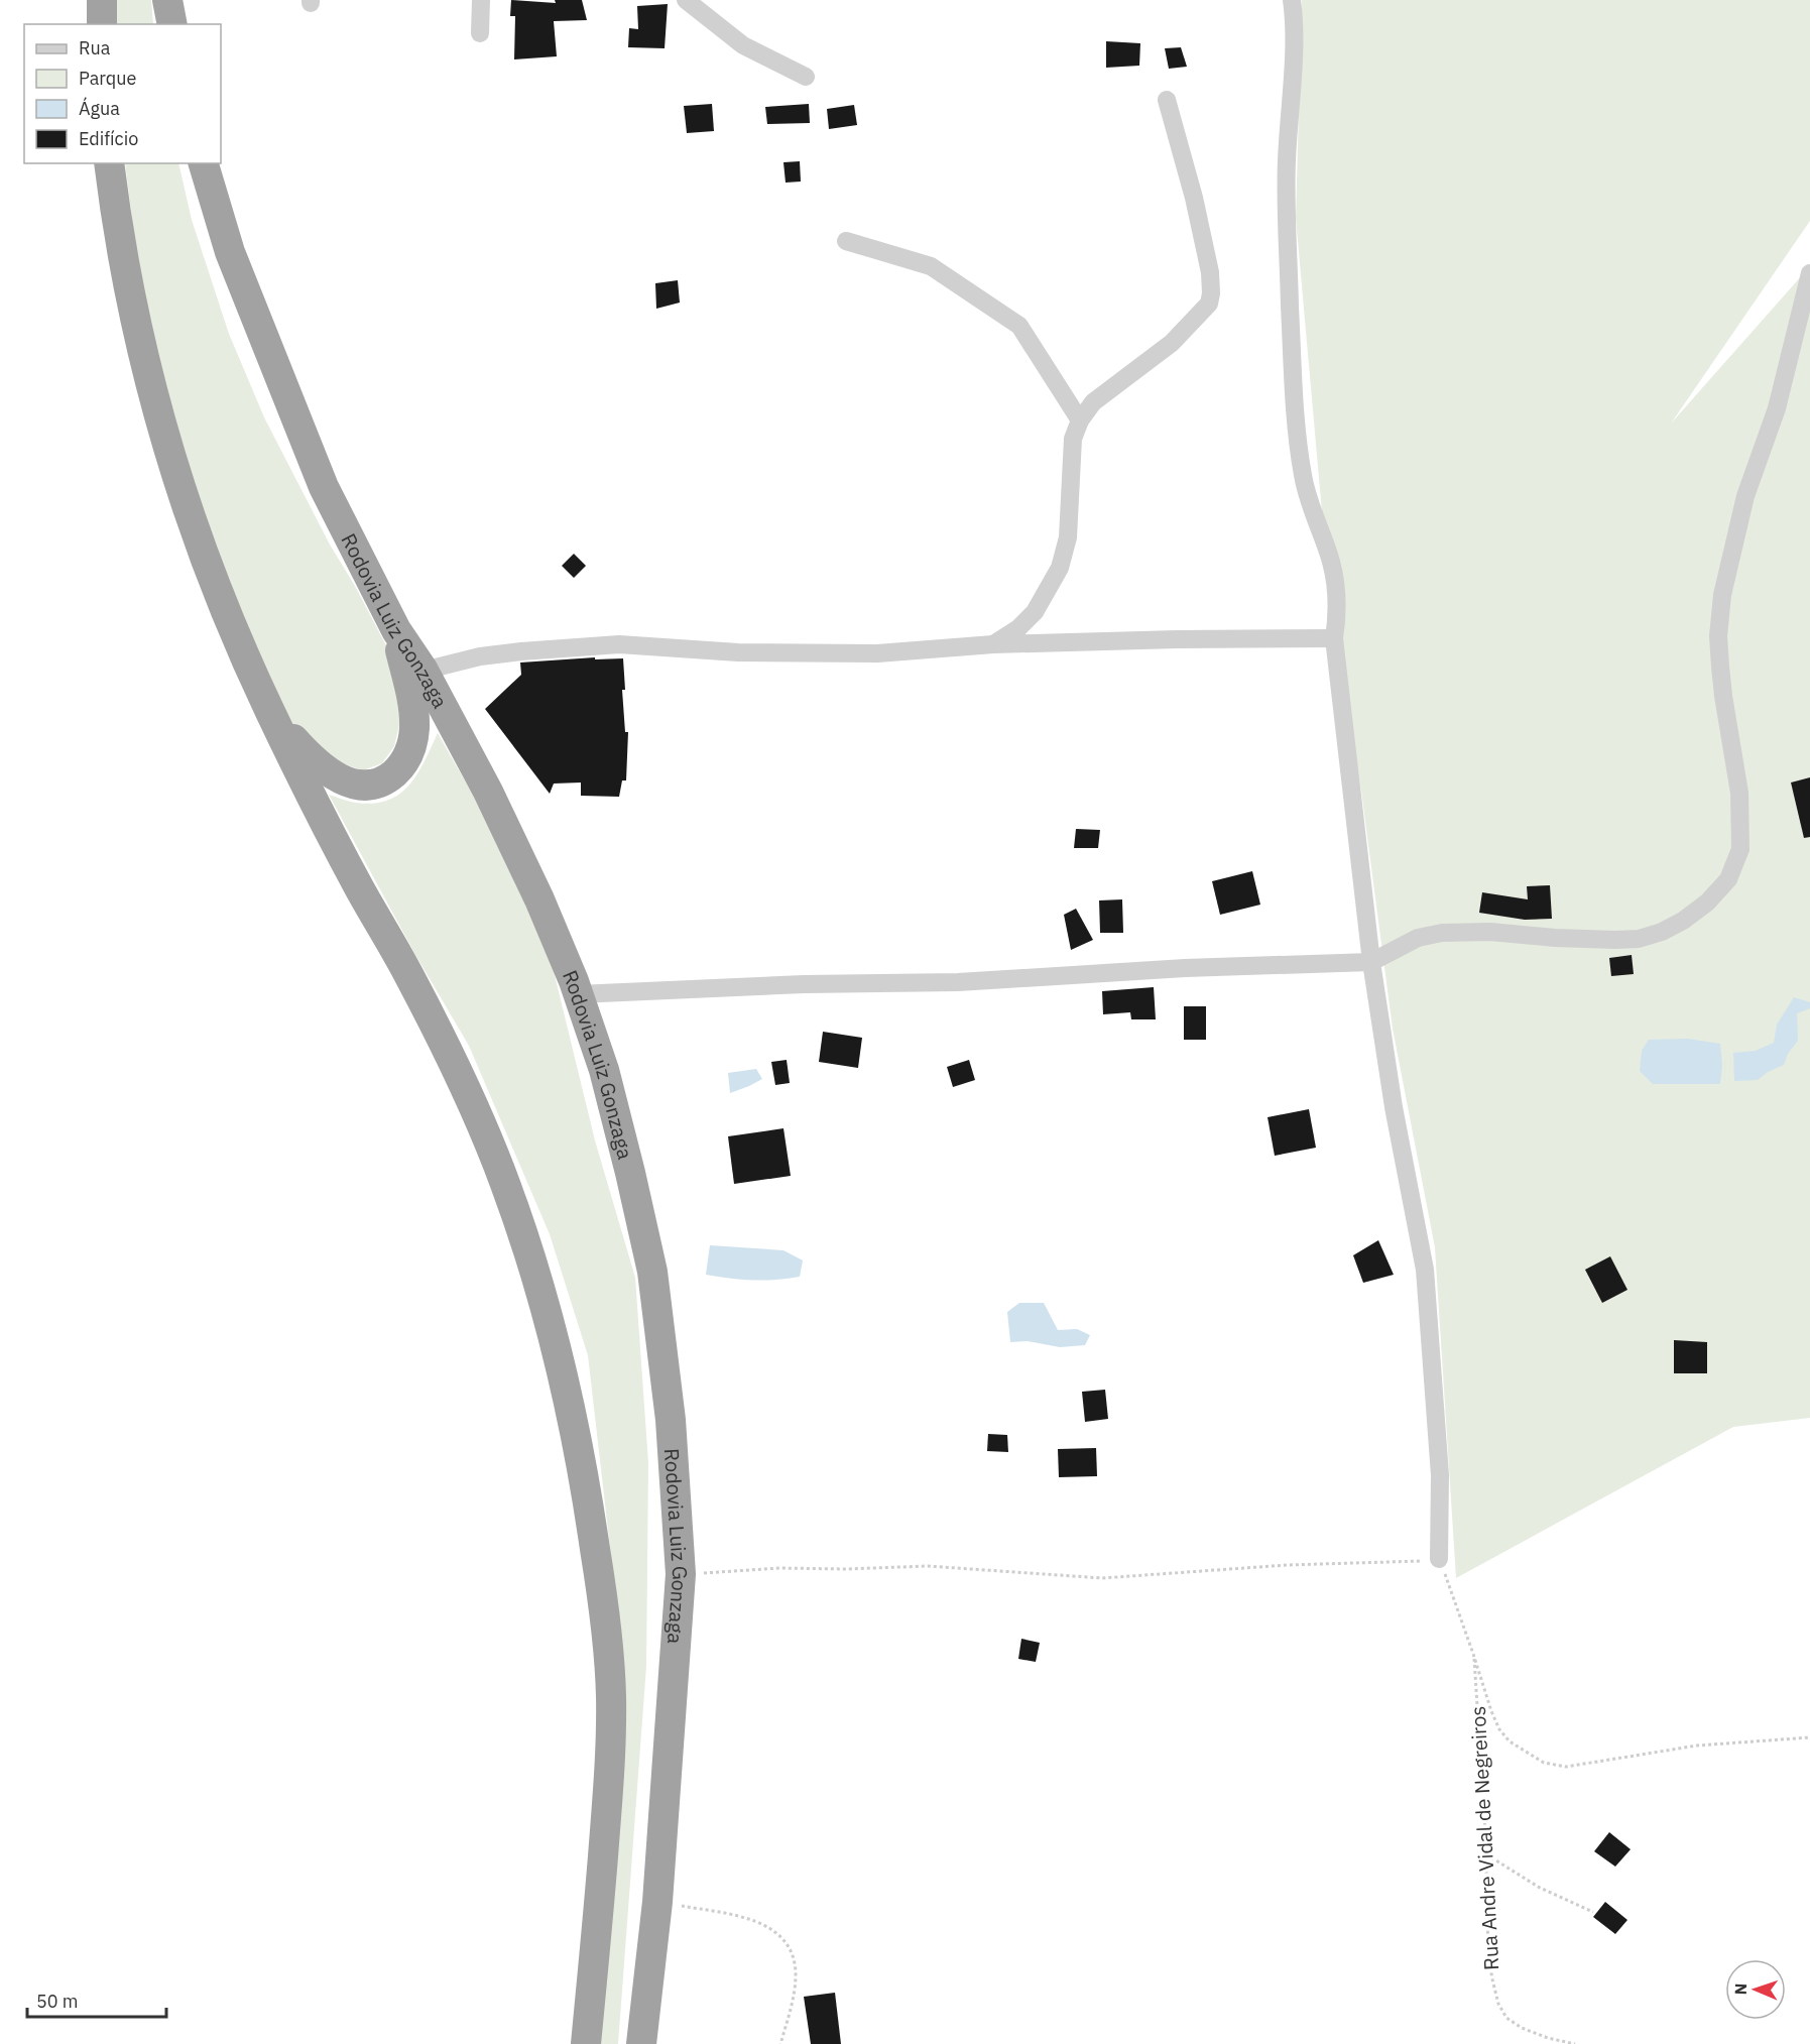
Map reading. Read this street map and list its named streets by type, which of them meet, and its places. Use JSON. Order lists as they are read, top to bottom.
{
  "streets": {
    "highway": ["Rodovia Luiz Gonzaga"],
    "path": ["Rua Andre Vidal de Negreiros"]
  },
  "legend": [
    "Rua",
    "Parque",
    "Água",
    "Edifício"
  ],
  "scale_bar": "50 m",
  "north": "left"
}
